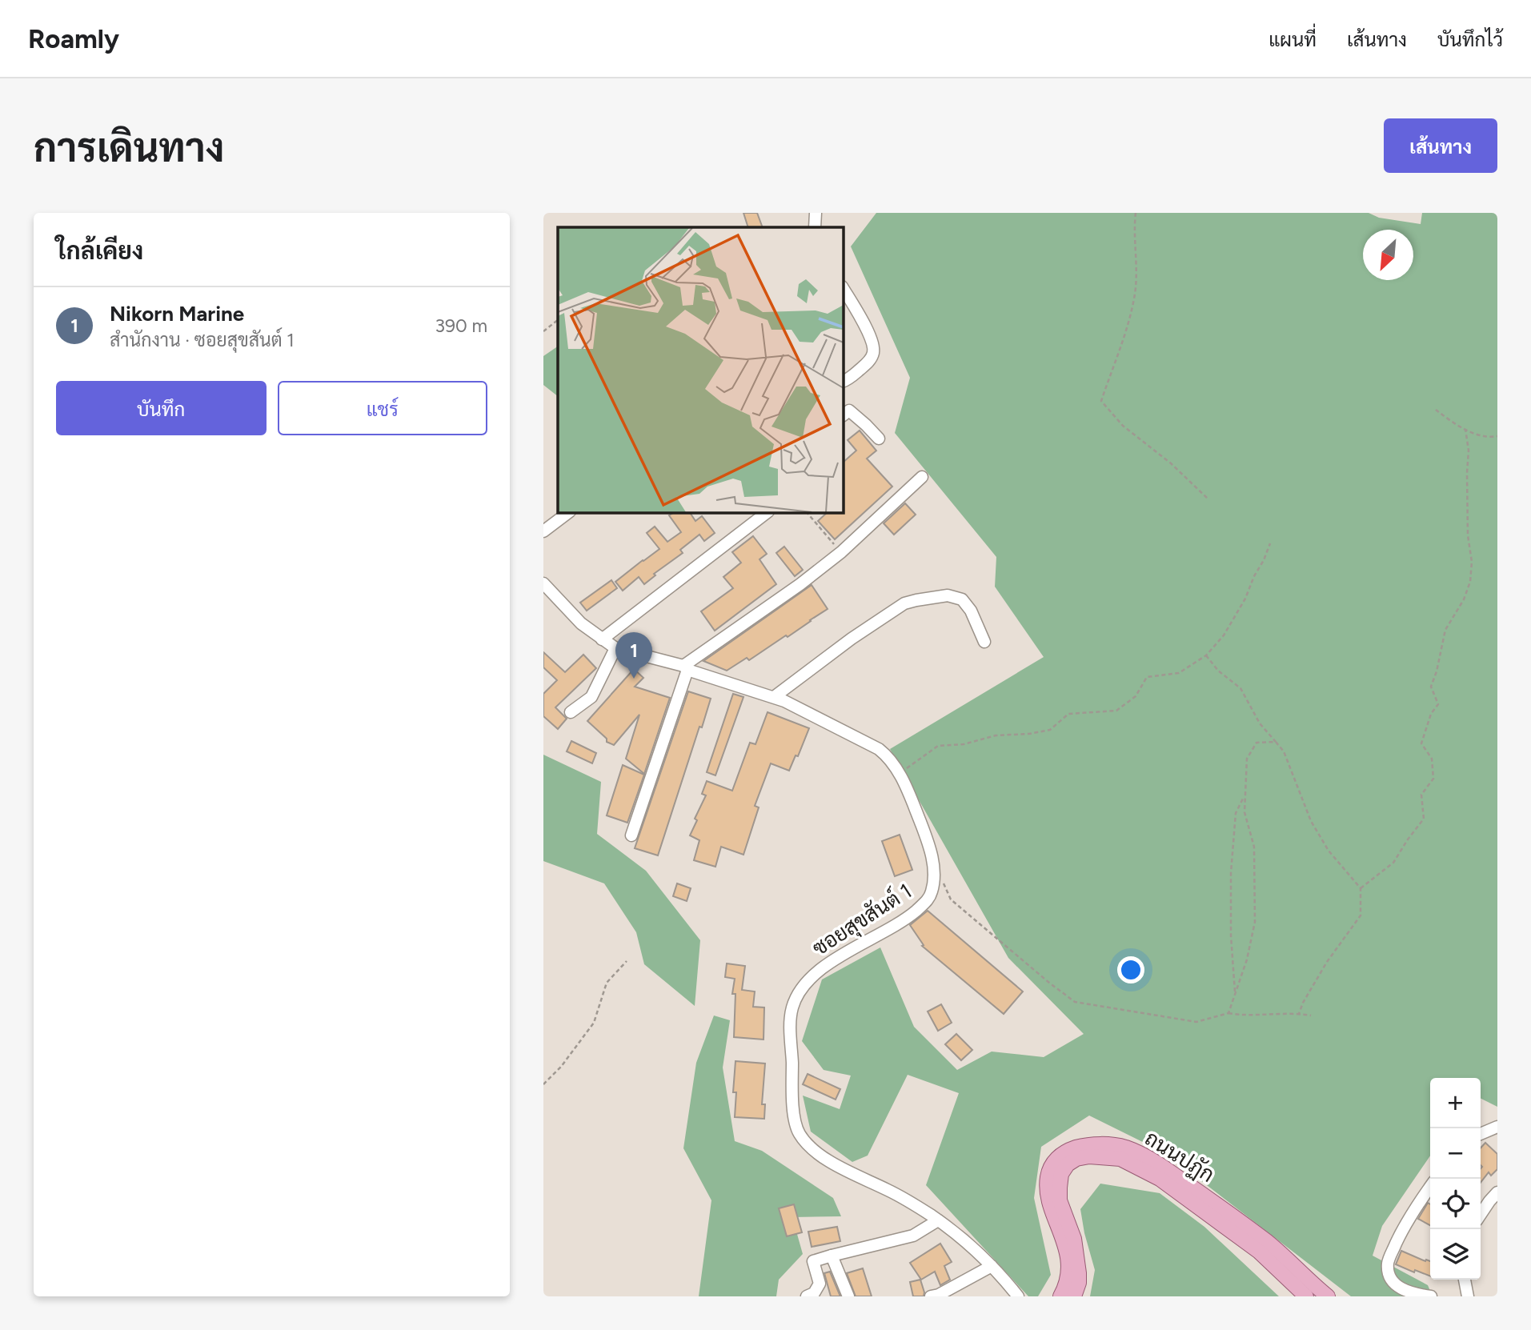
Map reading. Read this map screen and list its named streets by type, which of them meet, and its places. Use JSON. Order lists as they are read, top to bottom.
{
  "streets": {
    "main road": ["ถนนปฏัก"],
    "street": ["ซอยสุขสันต์ 1"]
  },
  "north": "bottom left",
  "page": {
    "header": "Roamly",
    "nav": ["แผนที่", "เส้นทาง", "บันทึกไว้"],
    "buttons": [
      "เส้นทาง",
      ["บันทึก", "แชร์"]
    ],
    "title": "การเดินทาง",
    "heading": "ใกล้เคียง",
    "list": [
      {
        "mark": "1",
        "name": "Nikorn Marine",
        "note": "สำนักงาน · ซอยสุขสันต์ 1",
        "value": "390 m"
      }
    ],
    "pins": "1",
    "map_buttons": ["+", "−"]
  }
}
